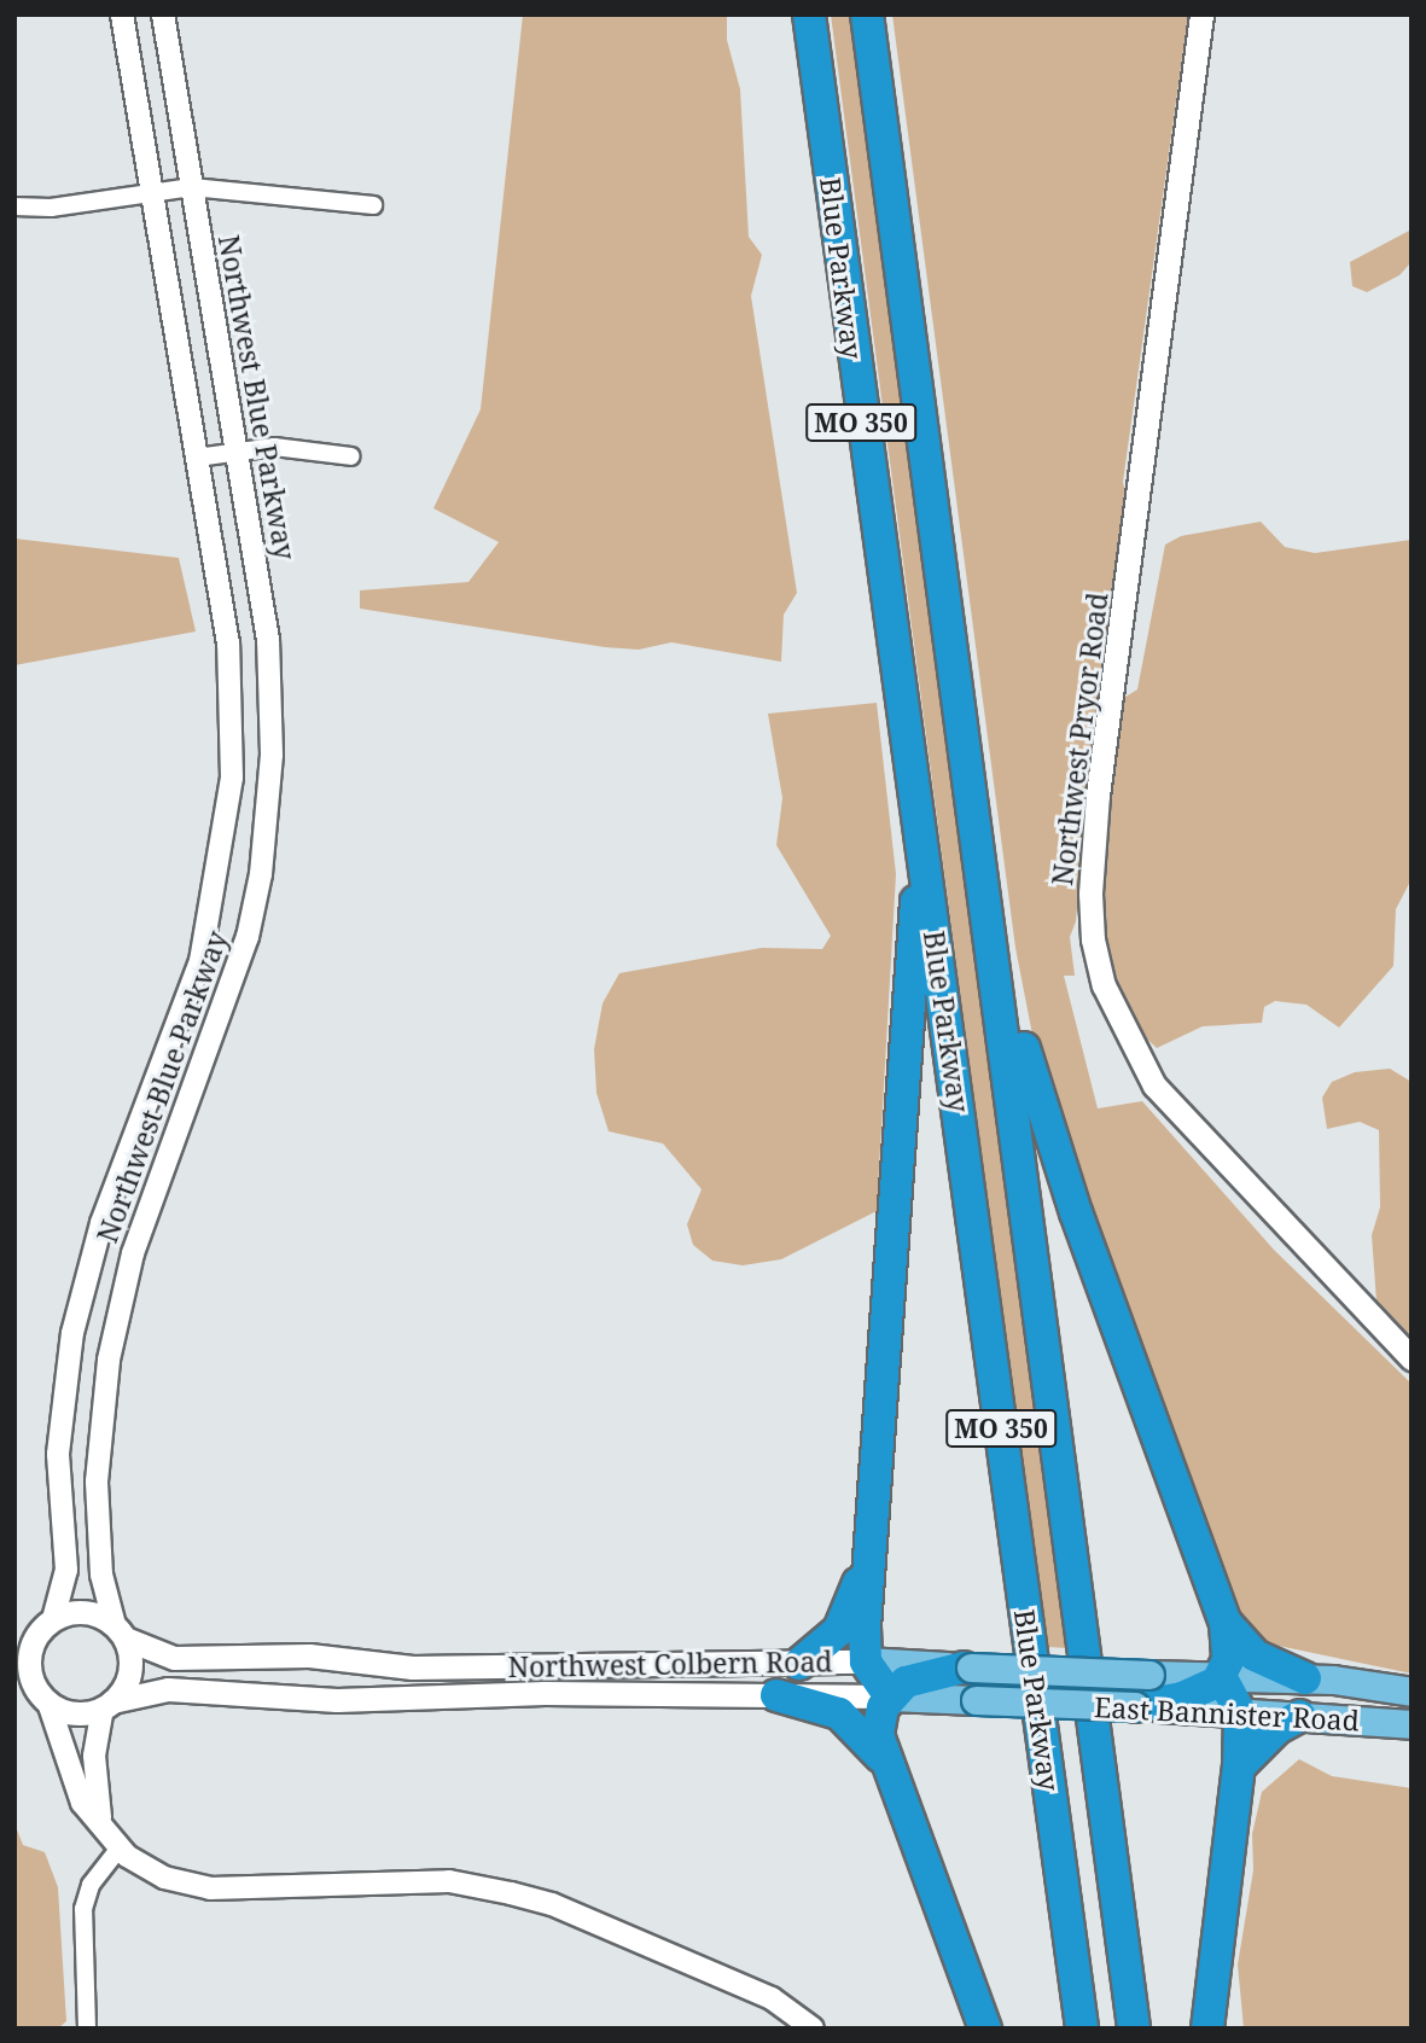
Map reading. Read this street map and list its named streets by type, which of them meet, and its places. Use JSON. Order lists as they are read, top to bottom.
{
  "streets": {
    "highway": ["Blue Parkway", "MO 350"],
    "main road": ["Northwest Pryor Road", "Northwest Colbern Road", "East Bannister Road"],
    "street": ["Northwest Blue Parkway"]
  },
  "crossings": [
    ["Northwest Blue Parkway", "Northwest Colbern Road"],
    ["Northwest Colbern Road", "East Bannister Road"]
  ]
}
